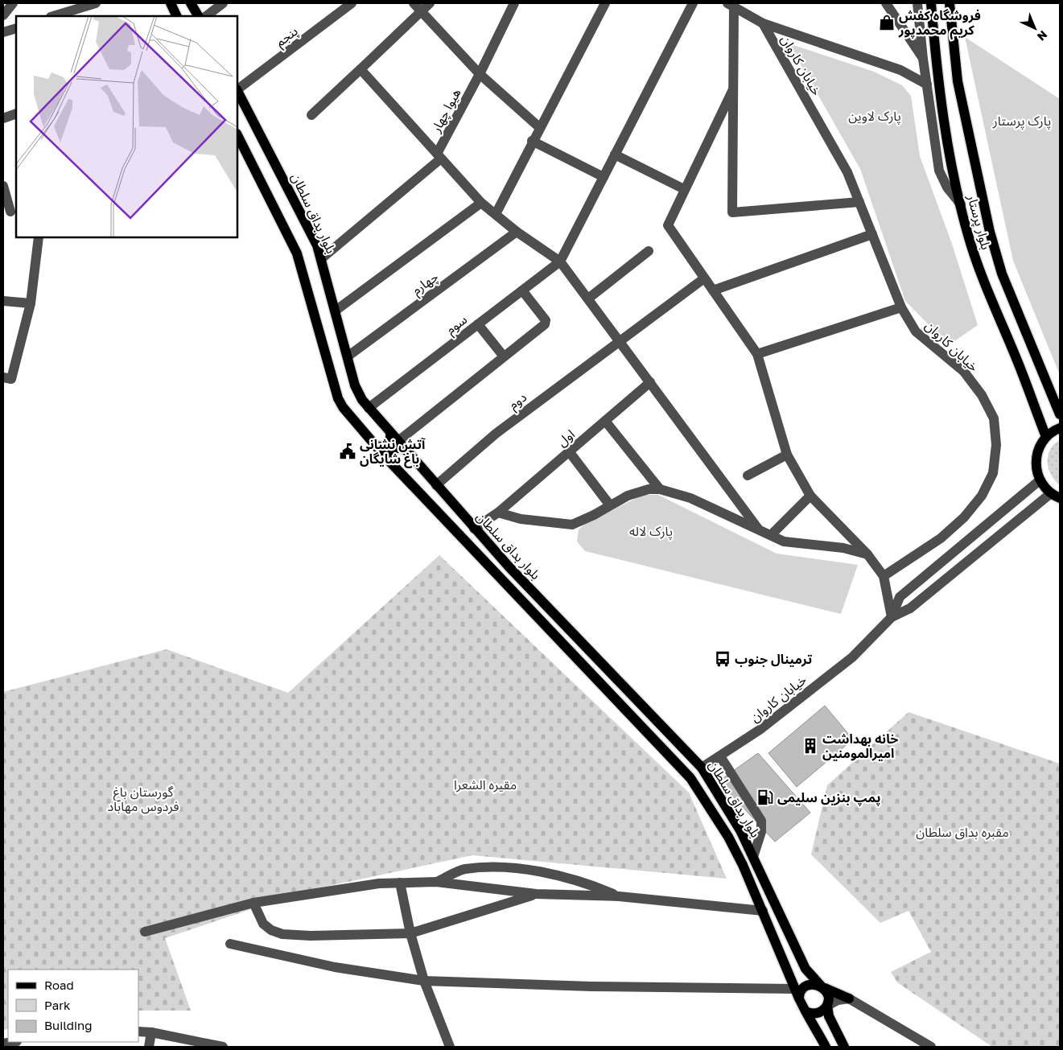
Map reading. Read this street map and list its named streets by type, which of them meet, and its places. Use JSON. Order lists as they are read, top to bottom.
{
  "streets": {
    "main road": ["بلوار بداق سلطان", "بلوار پرستار"],
    "street": [
      "پنجم",
      "خیابان کاروان",
      "هیوا چهار",
      "چهارم",
      "سوم",
      "دوم",
      "اول"
    ]
  },
  "crossings": [
    ["خیابان کاروان", "بلوار بداق سلطان"],
    ["بلوار بداق سلطان", "چهارم"],
    ["بلوار بداق سلطان", "سوم"],
    ["بلوار بداق سلطان", "دوم"],
    ["بلوار بداق سلطان", "اول"]
  ],
  "parks": [
    "پارک لاوین",
    "پارک پرستار",
    "پارک لاله",
    "مقیره الشعرا",
    "گورستان باغ فردوس مهاباد",
    "مقبره بداق سلطان"
  ],
  "places": {
    "shop": ["فروشگاه کفش کریم محمدپور"],
    "public building": ["آتش نشانی باغ شایگان"],
    "bus stop": ["ترمینال جنوب"],
    "building": ["خانه بهداشت امیرالمومنین"],
    "fuel station": ["پمپ بنزین سلیمی"]
  },
  "legend": ["Road", "Park", "Building"],
  "north": "bottom right"
}
